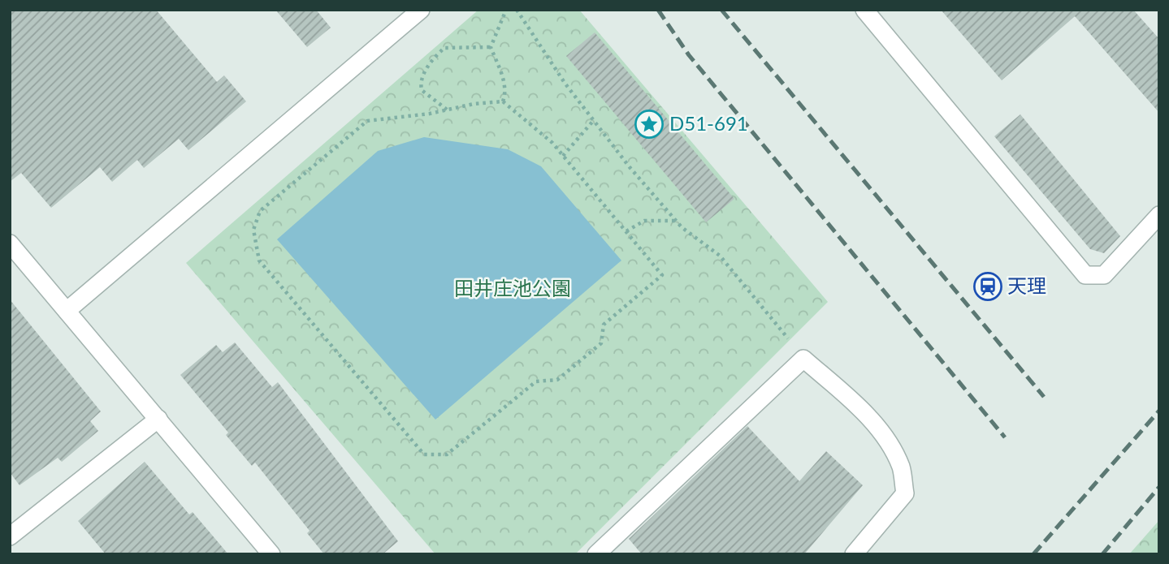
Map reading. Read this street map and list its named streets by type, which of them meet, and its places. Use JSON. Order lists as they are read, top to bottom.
{
  "parks": ["田井庄池公園"],
  "places": {
    "place": ["D51-691"],
    "station": ["天理"]
  }
}
